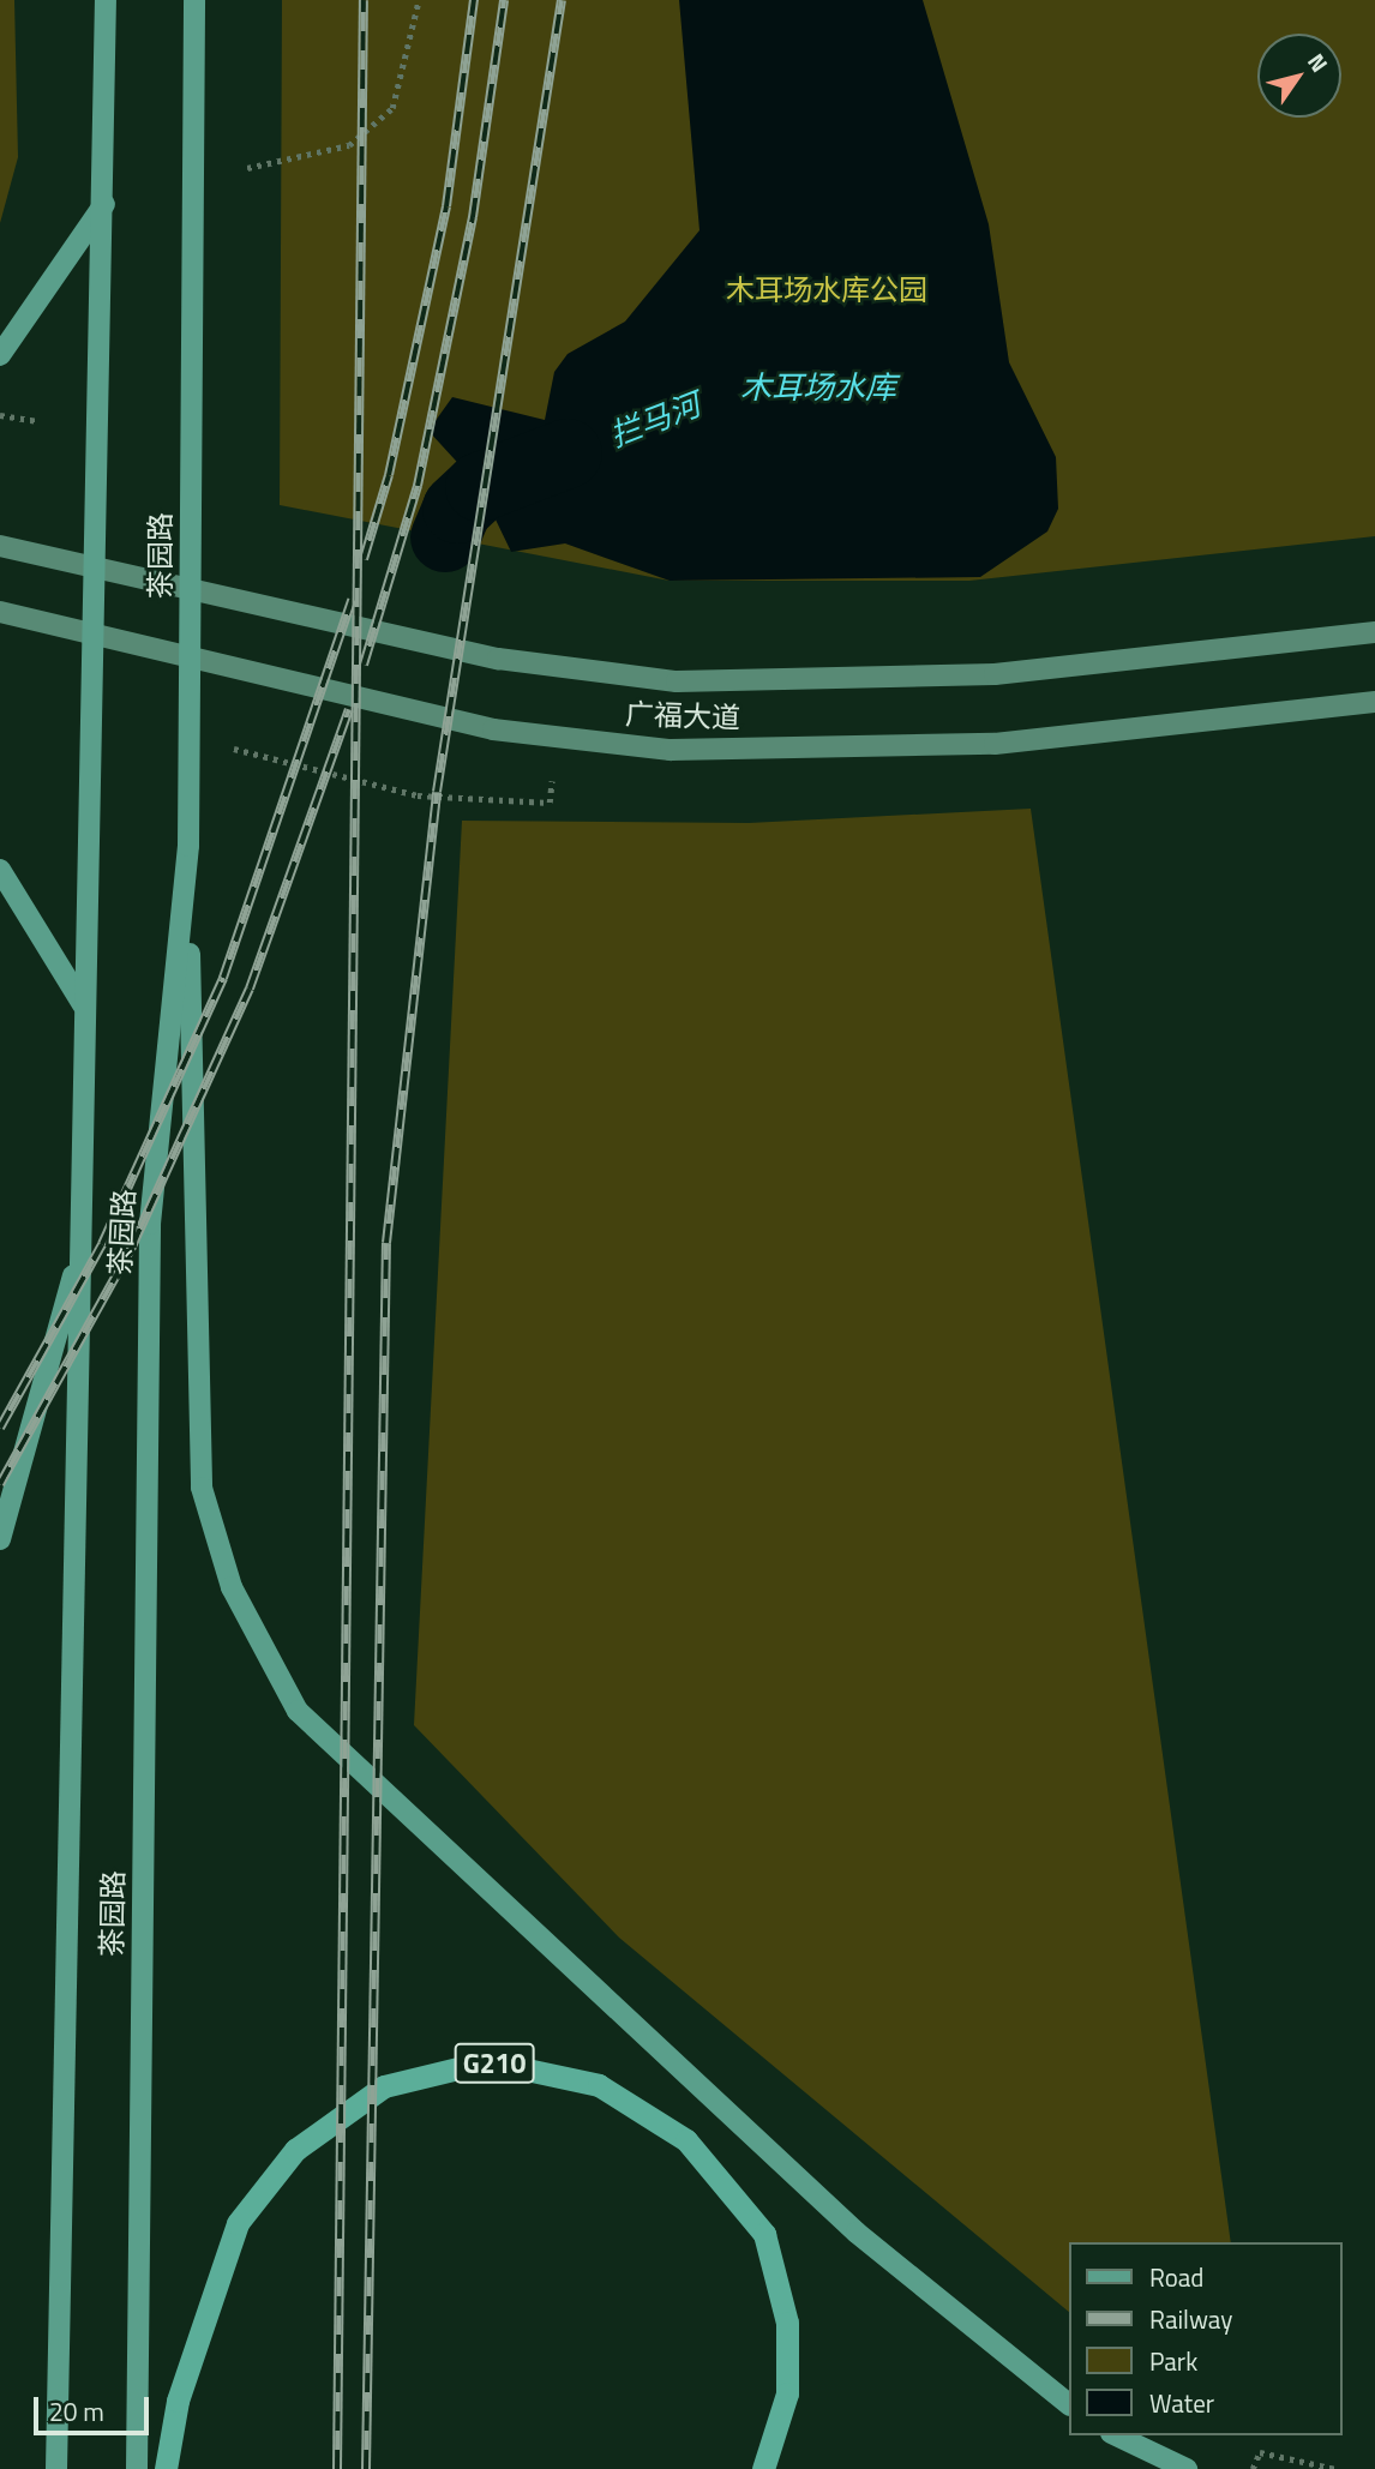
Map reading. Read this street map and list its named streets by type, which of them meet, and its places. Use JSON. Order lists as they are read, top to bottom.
{
  "streets": {
    "highway": ["G210"],
    "main road": ["茶园路", "广福大道"]
  },
  "water": ["木耳场水库", "拦马河"],
  "parks": ["木耳场水库公园"],
  "legend": [
    "Road",
    "Railway",
    "Park",
    "Water"
  ],
  "scale_bar": "20 m",
  "north": "top right"
}
